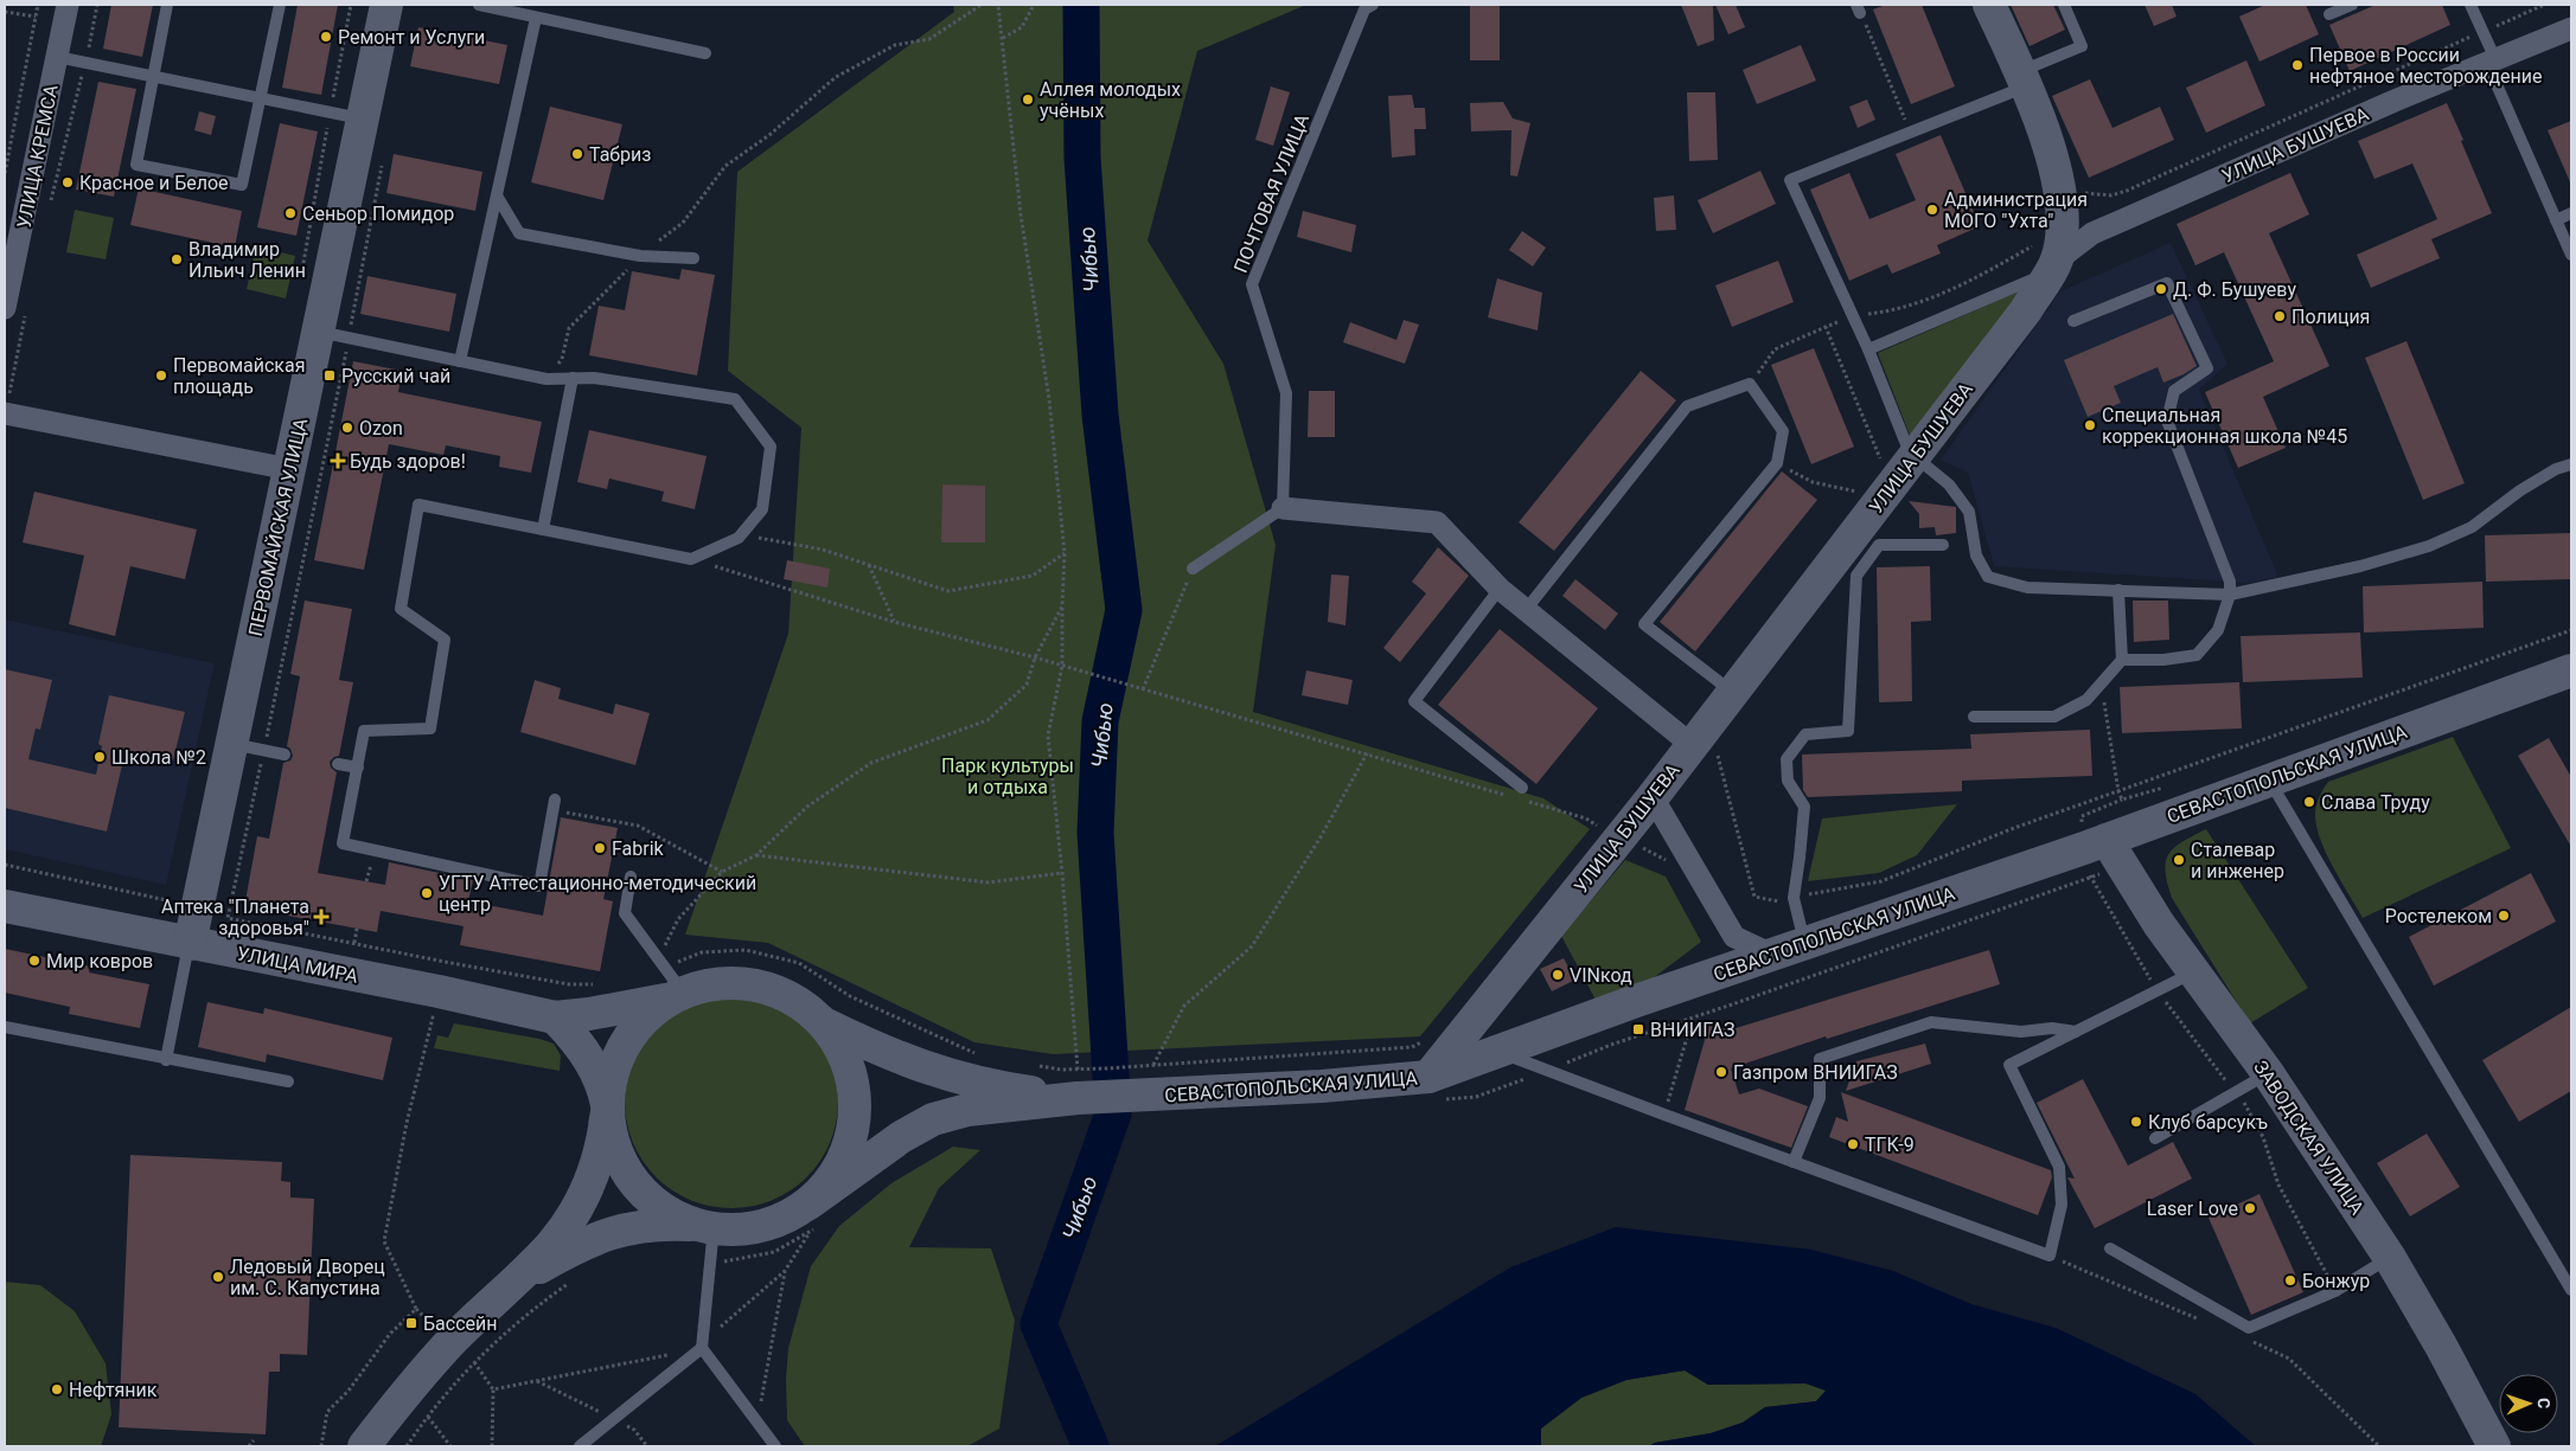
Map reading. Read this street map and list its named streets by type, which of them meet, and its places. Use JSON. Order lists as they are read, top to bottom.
{
  "streets": {
    "main road": [
      "УЛИЦА БУШУЕВА",
      "ПЕРВОМАЙСКАЯ УЛИЦА",
      "СЕВАСТОПОЛЬСКАЯ УЛИЦА",
      "УЛИЦА МИРА",
      "ЗАВОДСКАЯ УЛИЦА"
    ],
    "street": ["УЛИЦА КРЕМСА"],
    "lane": ["ПОЧТОВАЯ УЛИЦА"]
  },
  "crossings": [
    ["УЛИЦА БУШУЕВА", "СЕВАСТОПОЛЬСКАЯ УЛИЦА"],
    ["ПЕРВОМАЙСКАЯ УЛИЦА", "УЛИЦА МИРА"],
    ["СЕВАСТОПОЛЬСКАЯ УЛИЦА", "ЗАВОДСКАЯ УЛИЦА"]
  ],
  "water": ["Чибью"],
  "parks": ["Парк культуры и отдыха"],
  "places": {
    "other": [
      "Ремонт и Услуги",
      "Первое в России нефтяное месторождение",
      "Аллея молодых учёных",
      "Табриз",
      "Красное и Белое",
      "Администрация МОГО \"Ухта\"",
      "Сеньор Помидор",
      "Владимир Ильич Ленин",
      "Д. Ф. Бушуеву",
      "Полиция",
      "Первомайская площадь",
      "Специальная коррекционная школа №45",
      "Ozon",
      "Школа №2",
      "Слава Труду",
      "Fabrik",
      "Сталевар и инженер",
      "УГТУ Аттестационно-методический центр",
      "Ростелеком",
      "Мир ковров",
      "VINкод",
      "Газпром ВНИИГАЗ",
      "Клуб барсукъ",
      "ТГК-9",
      "Laser Love",
      "Ледовый Дворец им. С. Капустина",
      "Бонжур",
      "Нефтяник"
    ],
    "transit": ["Русский чай", "ВНИИГАЗ", "Бассейн"],
    "health": ["Будь здоров!", "Аптека \"Планета здоровья\""]
  },
  "north": "right"
}
